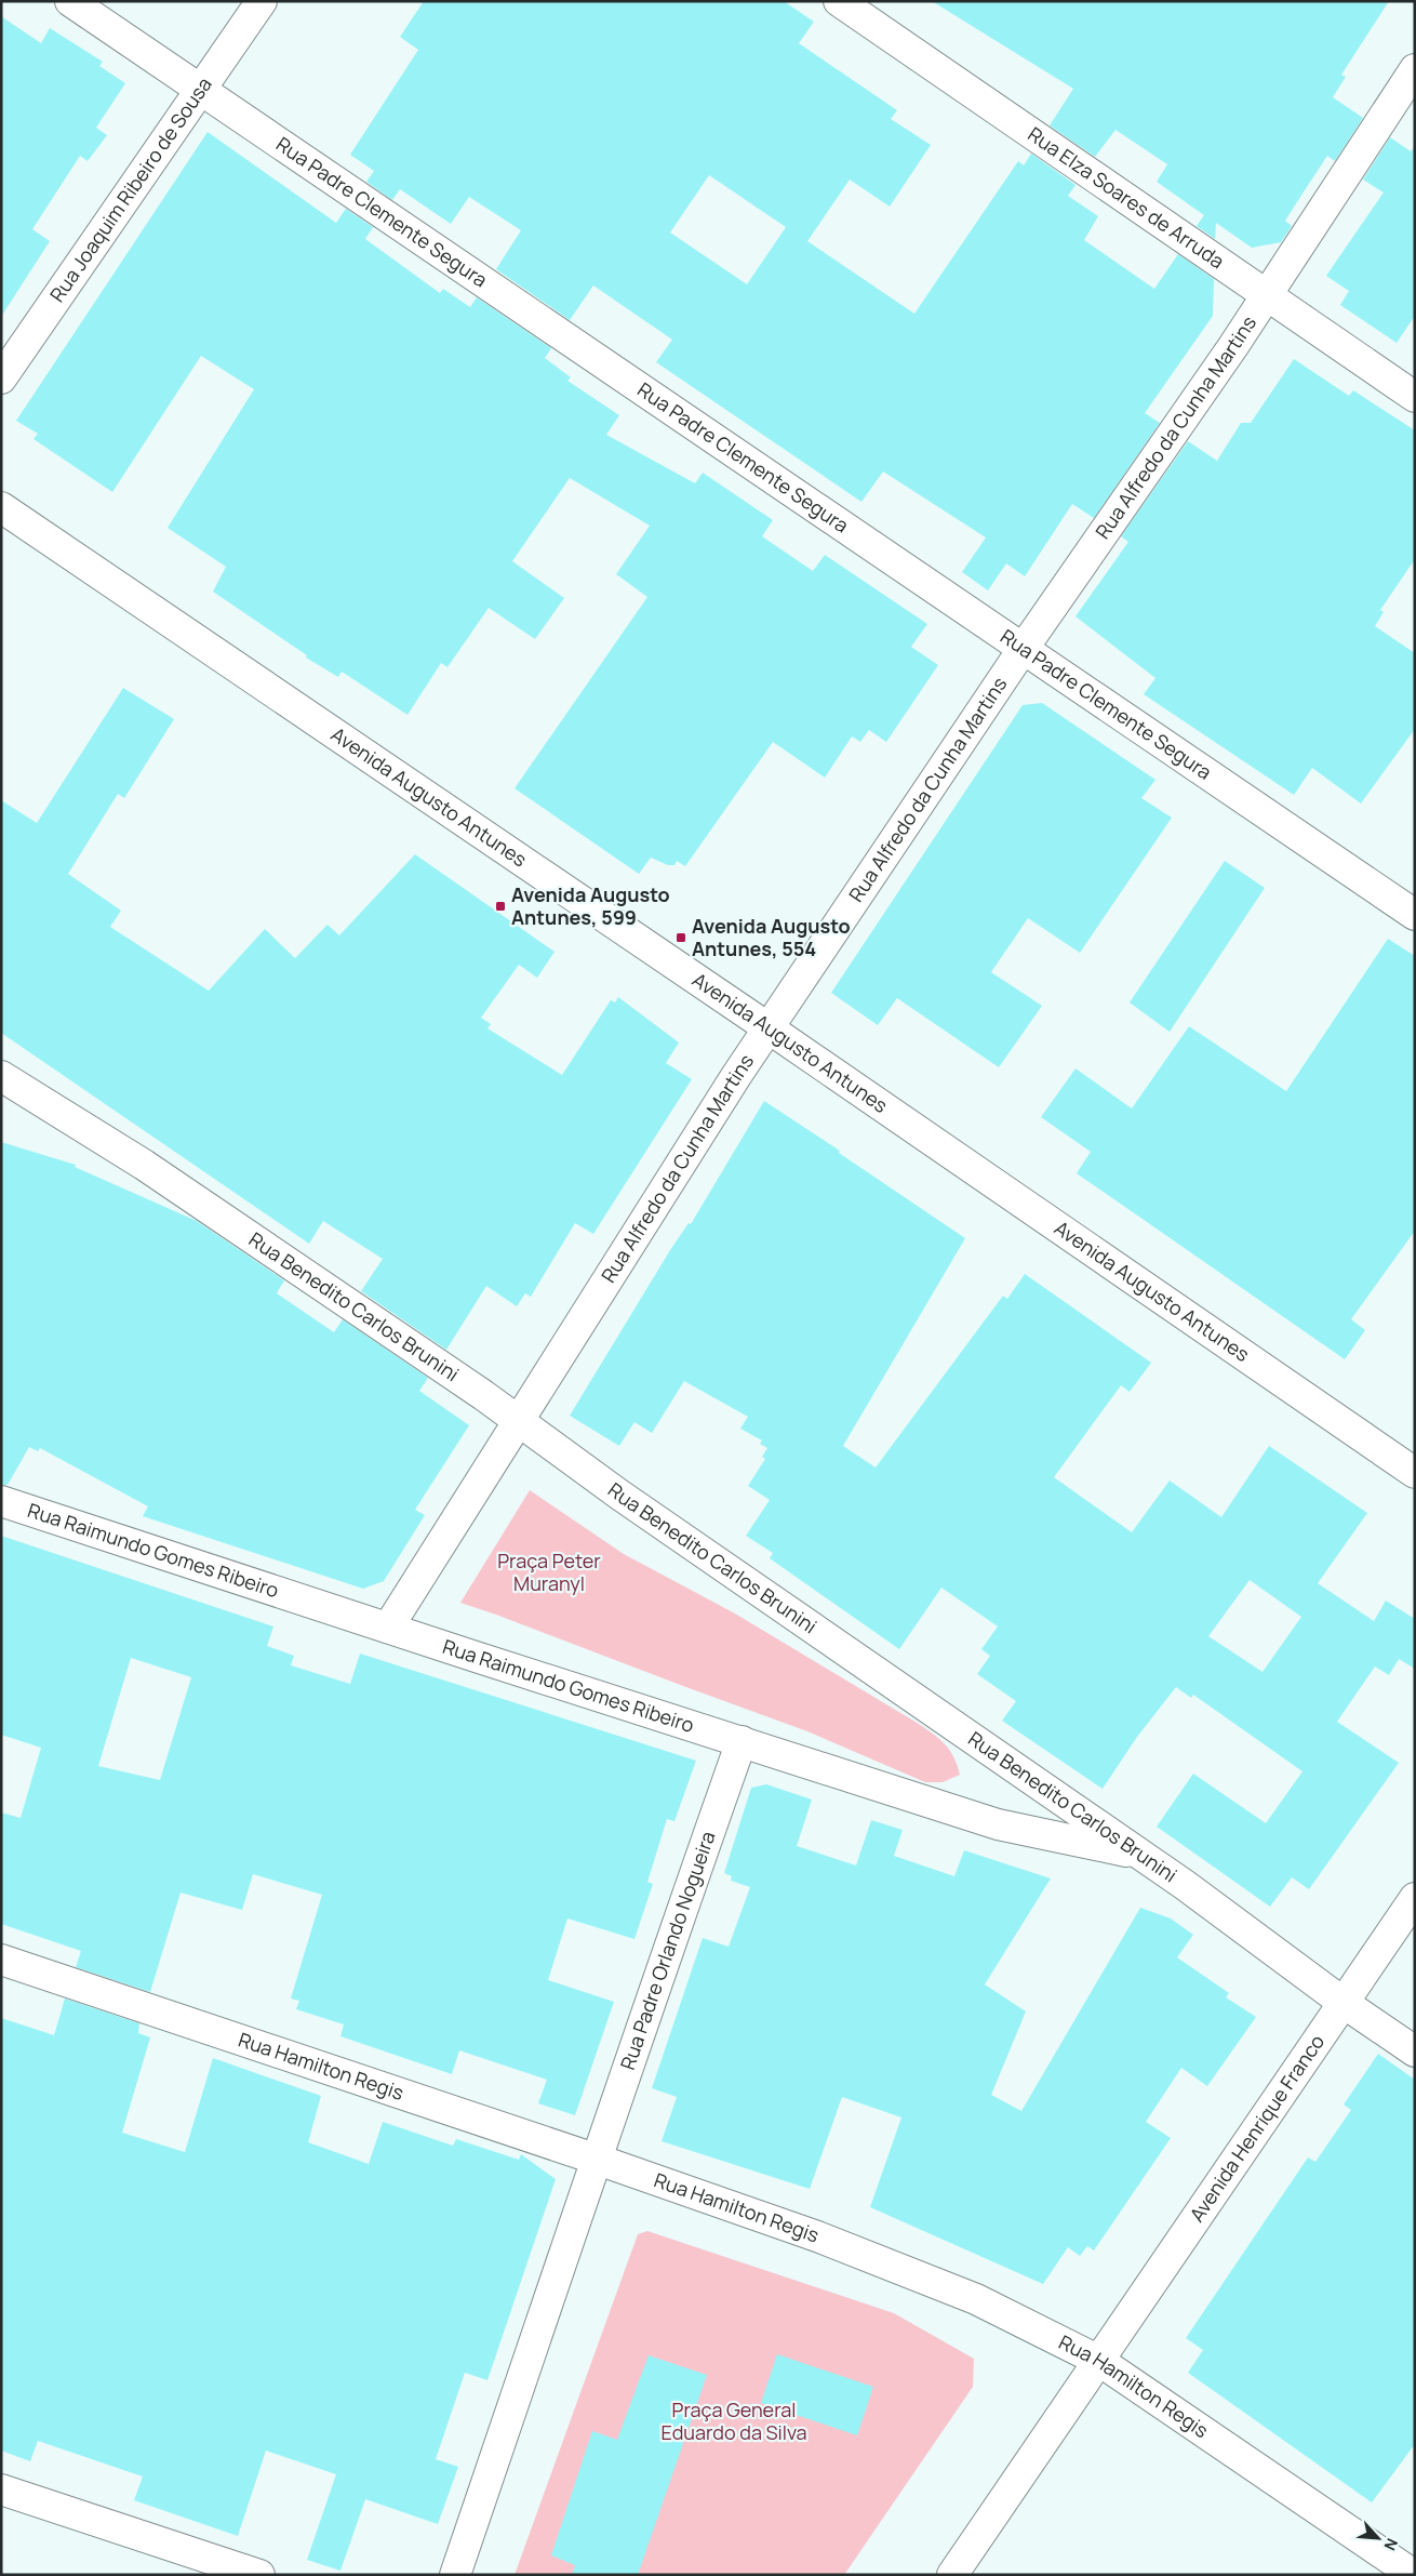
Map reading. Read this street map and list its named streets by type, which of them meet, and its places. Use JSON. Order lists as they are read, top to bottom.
{
  "streets": {
    "street": [
      "Rua Joaquim Ribeiro de Sousa",
      "Rua Elza Soares de Arruda",
      "Rua Padre Clemente Segura",
      "Rua Alfredo da Cunha Martins",
      "Avenida Augusto Antunes",
      "Rua Benedito Carlos Brunini",
      "Rua Raimundo Gomes Ribeiro",
      "Rua Padre Orlando Nogueira",
      "Rua Hamilton Regis",
      "Avenida Henrique Franco"
    ]
  },
  "crossings": [
    ["Rua Joaquim Ribeiro de Sousa", "Rua Padre Clemente Segura"],
    ["Rua Elza Soares de Arruda", "Rua Alfredo da Cunha Martins"],
    ["Rua Padre Clemente Segura", "Rua Alfredo da Cunha Martins"],
    ["Rua Alfredo da Cunha Martins", "Avenida Augusto Antunes"],
    ["Rua Alfredo da Cunha Martins", "Rua Benedito Carlos Brunini"],
    ["Rua Alfredo da Cunha Martins", "Rua Raimundo Gomes Ribeiro"],
    ["Rua Benedito Carlos Brunini", "Rua Raimundo Gomes Ribeiro"],
    ["Rua Benedito Carlos Brunini", "Avenida Henrique Franco"],
    ["Rua Raimundo Gomes Ribeiro", "Rua Padre Orlando Nogueira"],
    ["Rua Padre Orlando Nogueira", "Rua Hamilton Regis"],
    ["Rua Hamilton Regis", "Avenida Henrique Franco"]
  ],
  "parks": ["Praça Peter Muranyl", "Praça General Eduardo da Silva"],
  "places": {
    "transit": ["Avenida Augusto Antunes, 599", "Avenida Augusto Antunes, 554"]
  },
  "north": "bottom right"
}
